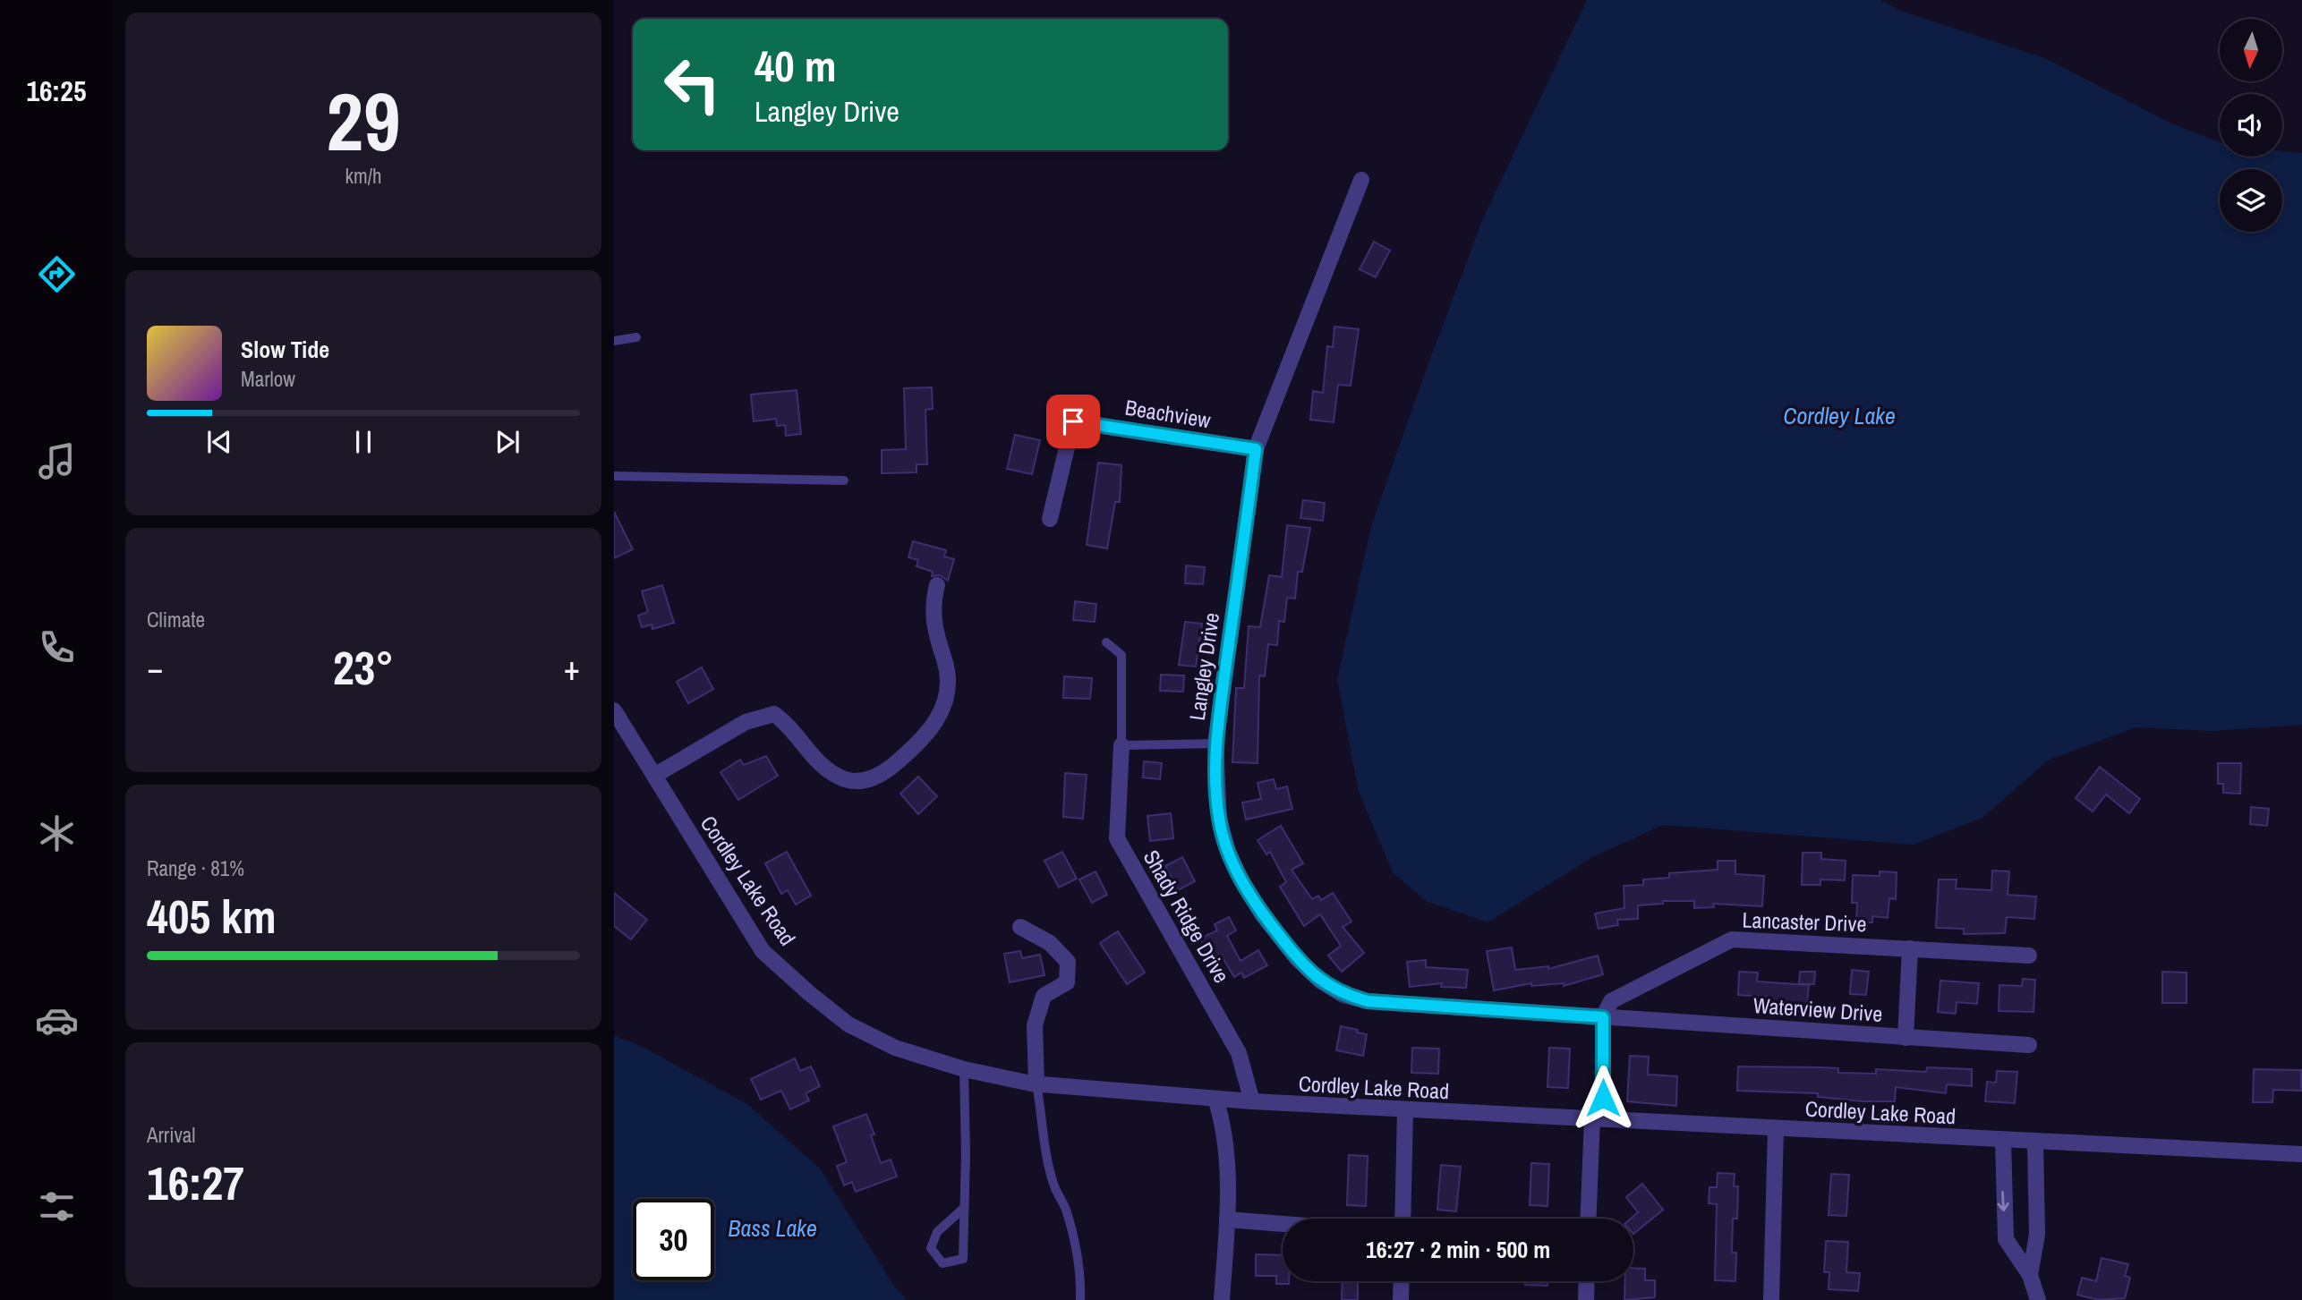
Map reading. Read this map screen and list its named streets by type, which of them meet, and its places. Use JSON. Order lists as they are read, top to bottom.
{
  "streets": {
    "street": [
      "Beachview",
      "Langley Drive",
      "Cordley Lake Road",
      "Shady Ridge Drive",
      "Lancaster Drive",
      "Waterview Drive"
    ]
  },
  "crossings": [
    ["Beachview", "Langley Drive"],
    ["Langley Drive", "Lancaster Drive"],
    ["Langley Drive", "Waterview Drive"],
    ["Cordley Lake Road", "Shady Ridge Drive"],
    ["Lancaster Drive", "Waterview Drive"]
  ],
  "water": ["Cordley Lake", "Bass Lake"],
  "north": "bottom",
  "page": {
    "tabs": "16:25",
    "tile": [
      ["29", "km/h"],
      "Climate",
      ["Range · 81%", "405 km"],
      ["Arrival", "16:27"]
    ],
    "turn": ["40 m", "Langley Drive"],
    "song": ["Slow Tide", "Marlow"],
    "heat": ["−", "23°", "+"],
    "limit": "30",
    "trip": "16:27 · 2 min · 500 m"
  }
}
